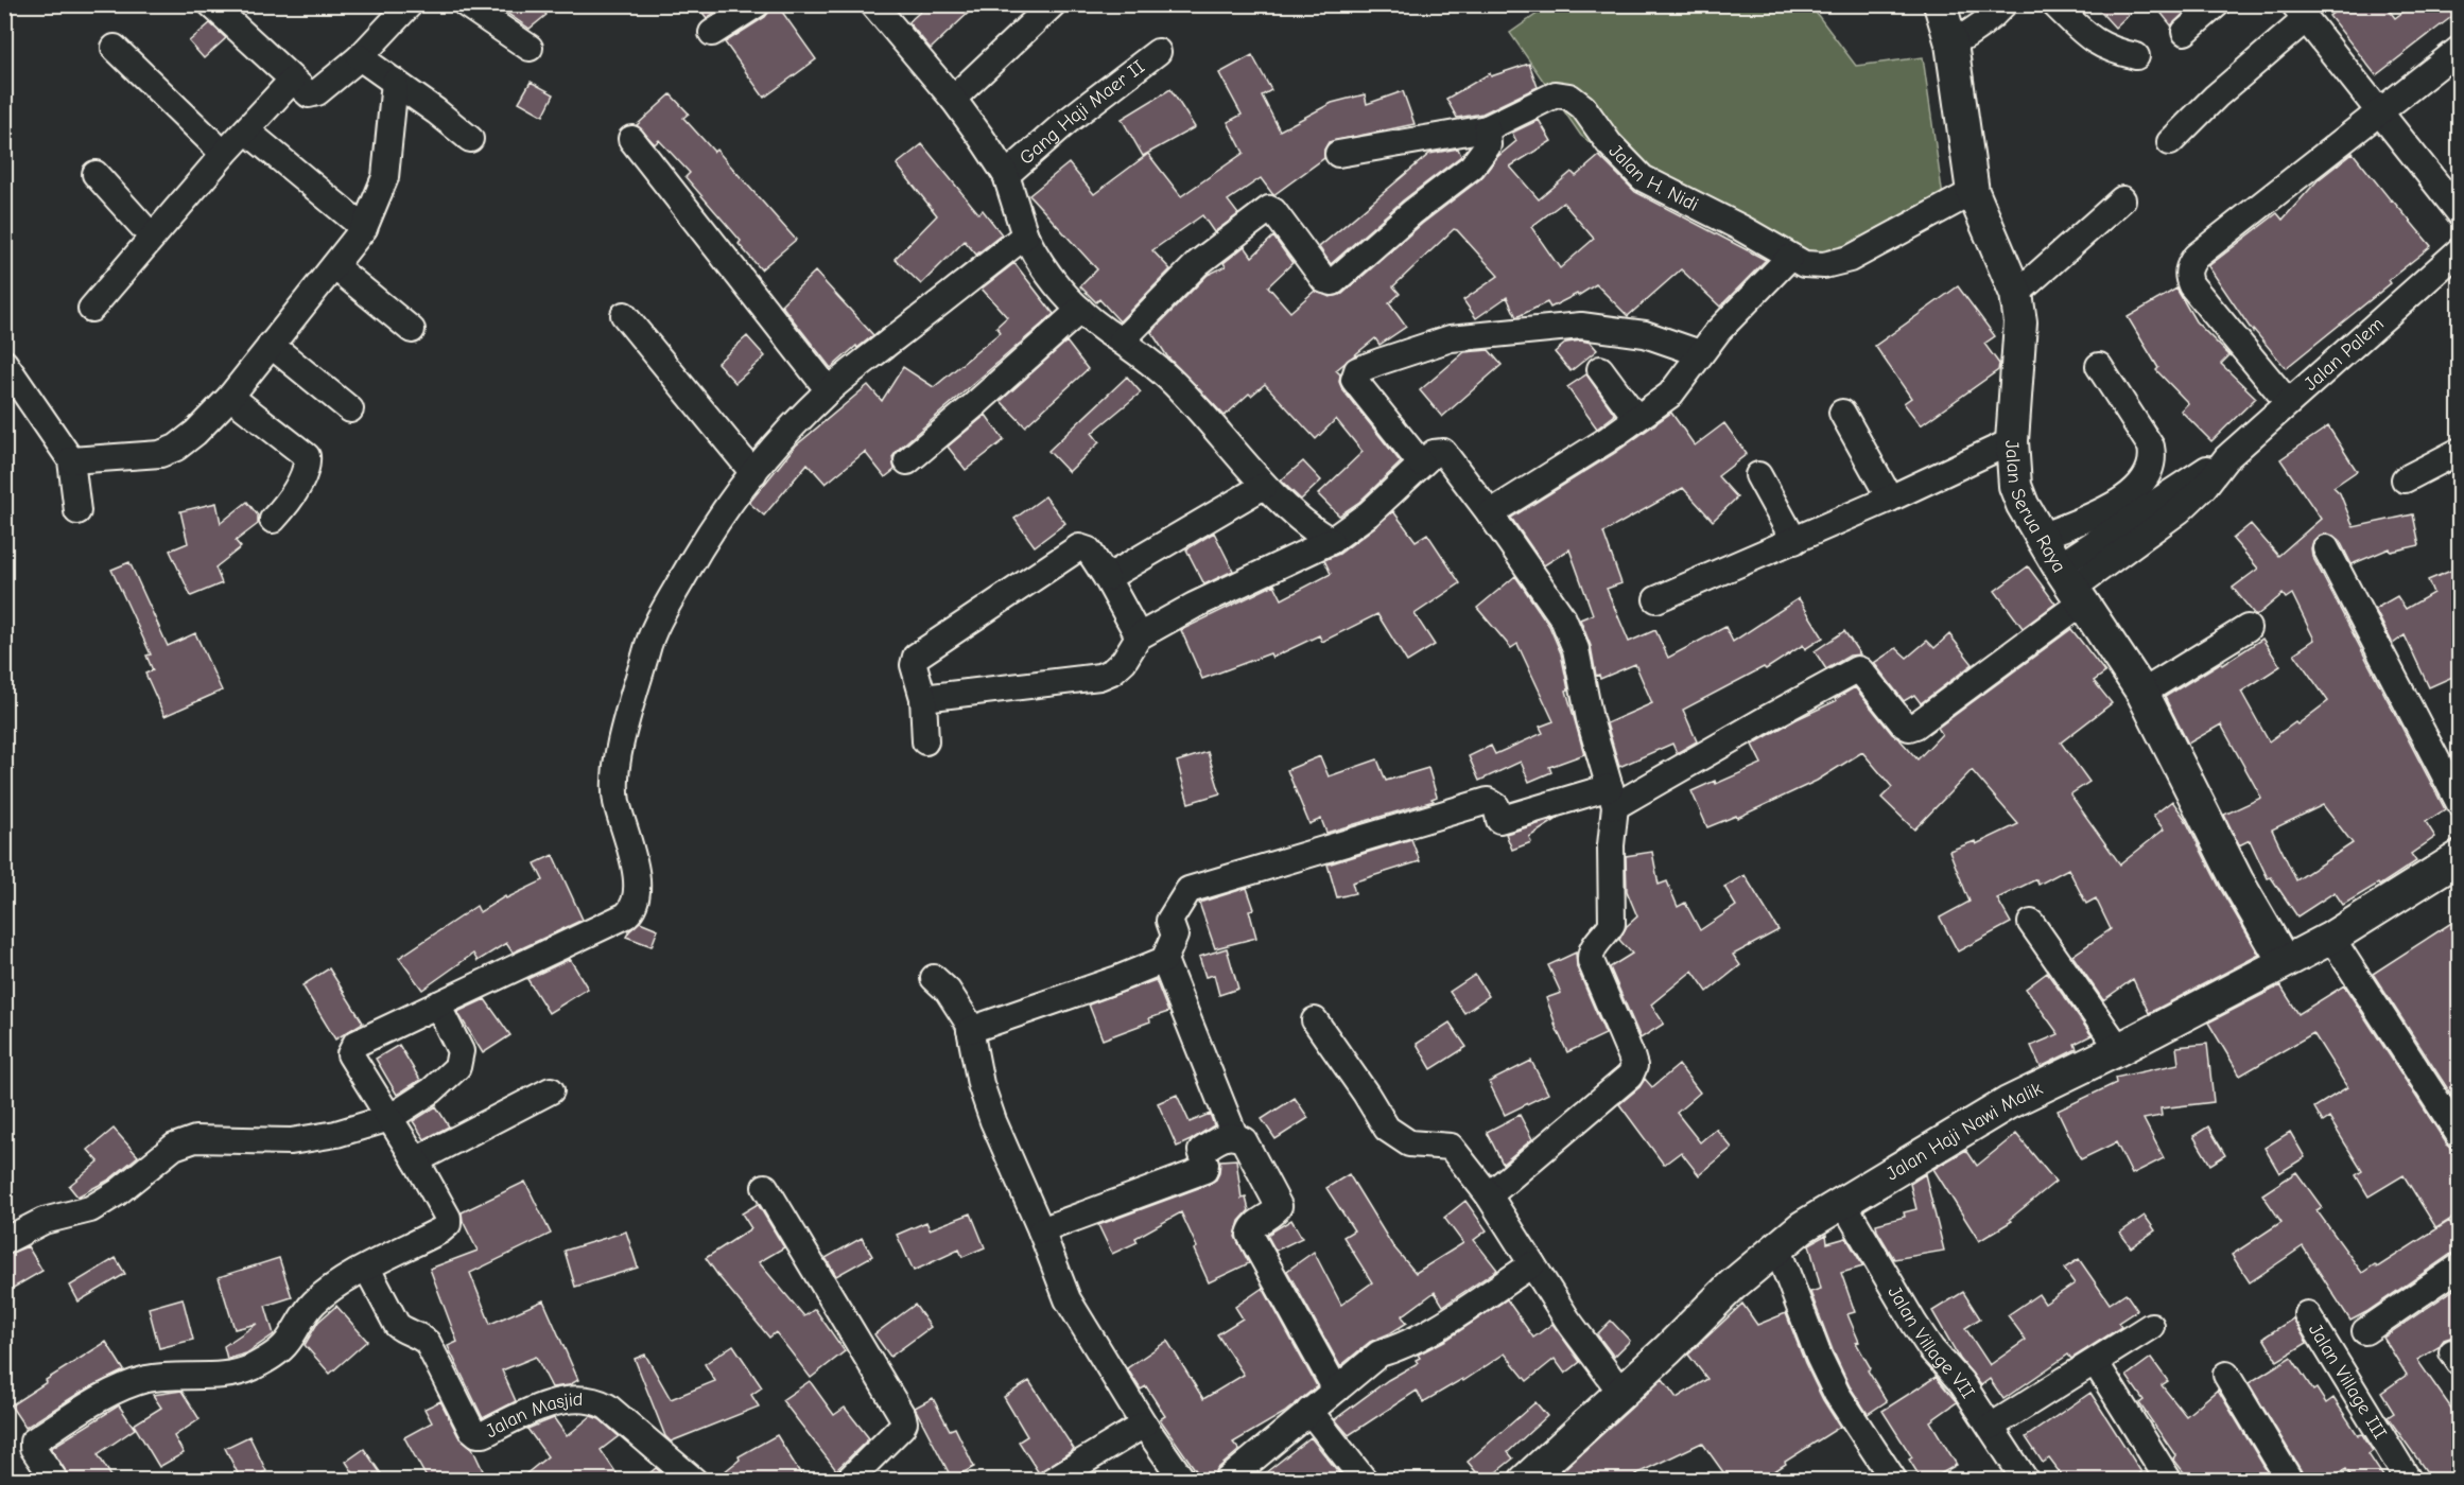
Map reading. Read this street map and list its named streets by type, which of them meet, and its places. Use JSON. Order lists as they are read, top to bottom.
{
  "streets": {
    "main road": ["Jalan Serua Raya", "Jalan Haji Nawi Malik"],
    "street": [
      "Gang Haji Maer II",
      "Jalan H. Nidi",
      "Jalan Palem",
      "Jalan Village VII",
      "Jalan Village III",
      "Jalan Masjid"
    ]
  },
  "crossings": [
    ["Jalan H. Nidi", "Jalan Serua Raya"],
    ["Jalan Palem", "Jalan Serua Raya"],
    ["Jalan Serua Raya", "Jalan Haji Nawi Malik"],
    ["Jalan Haji Nawi Malik", "Jalan Village VII"]
  ]
}
